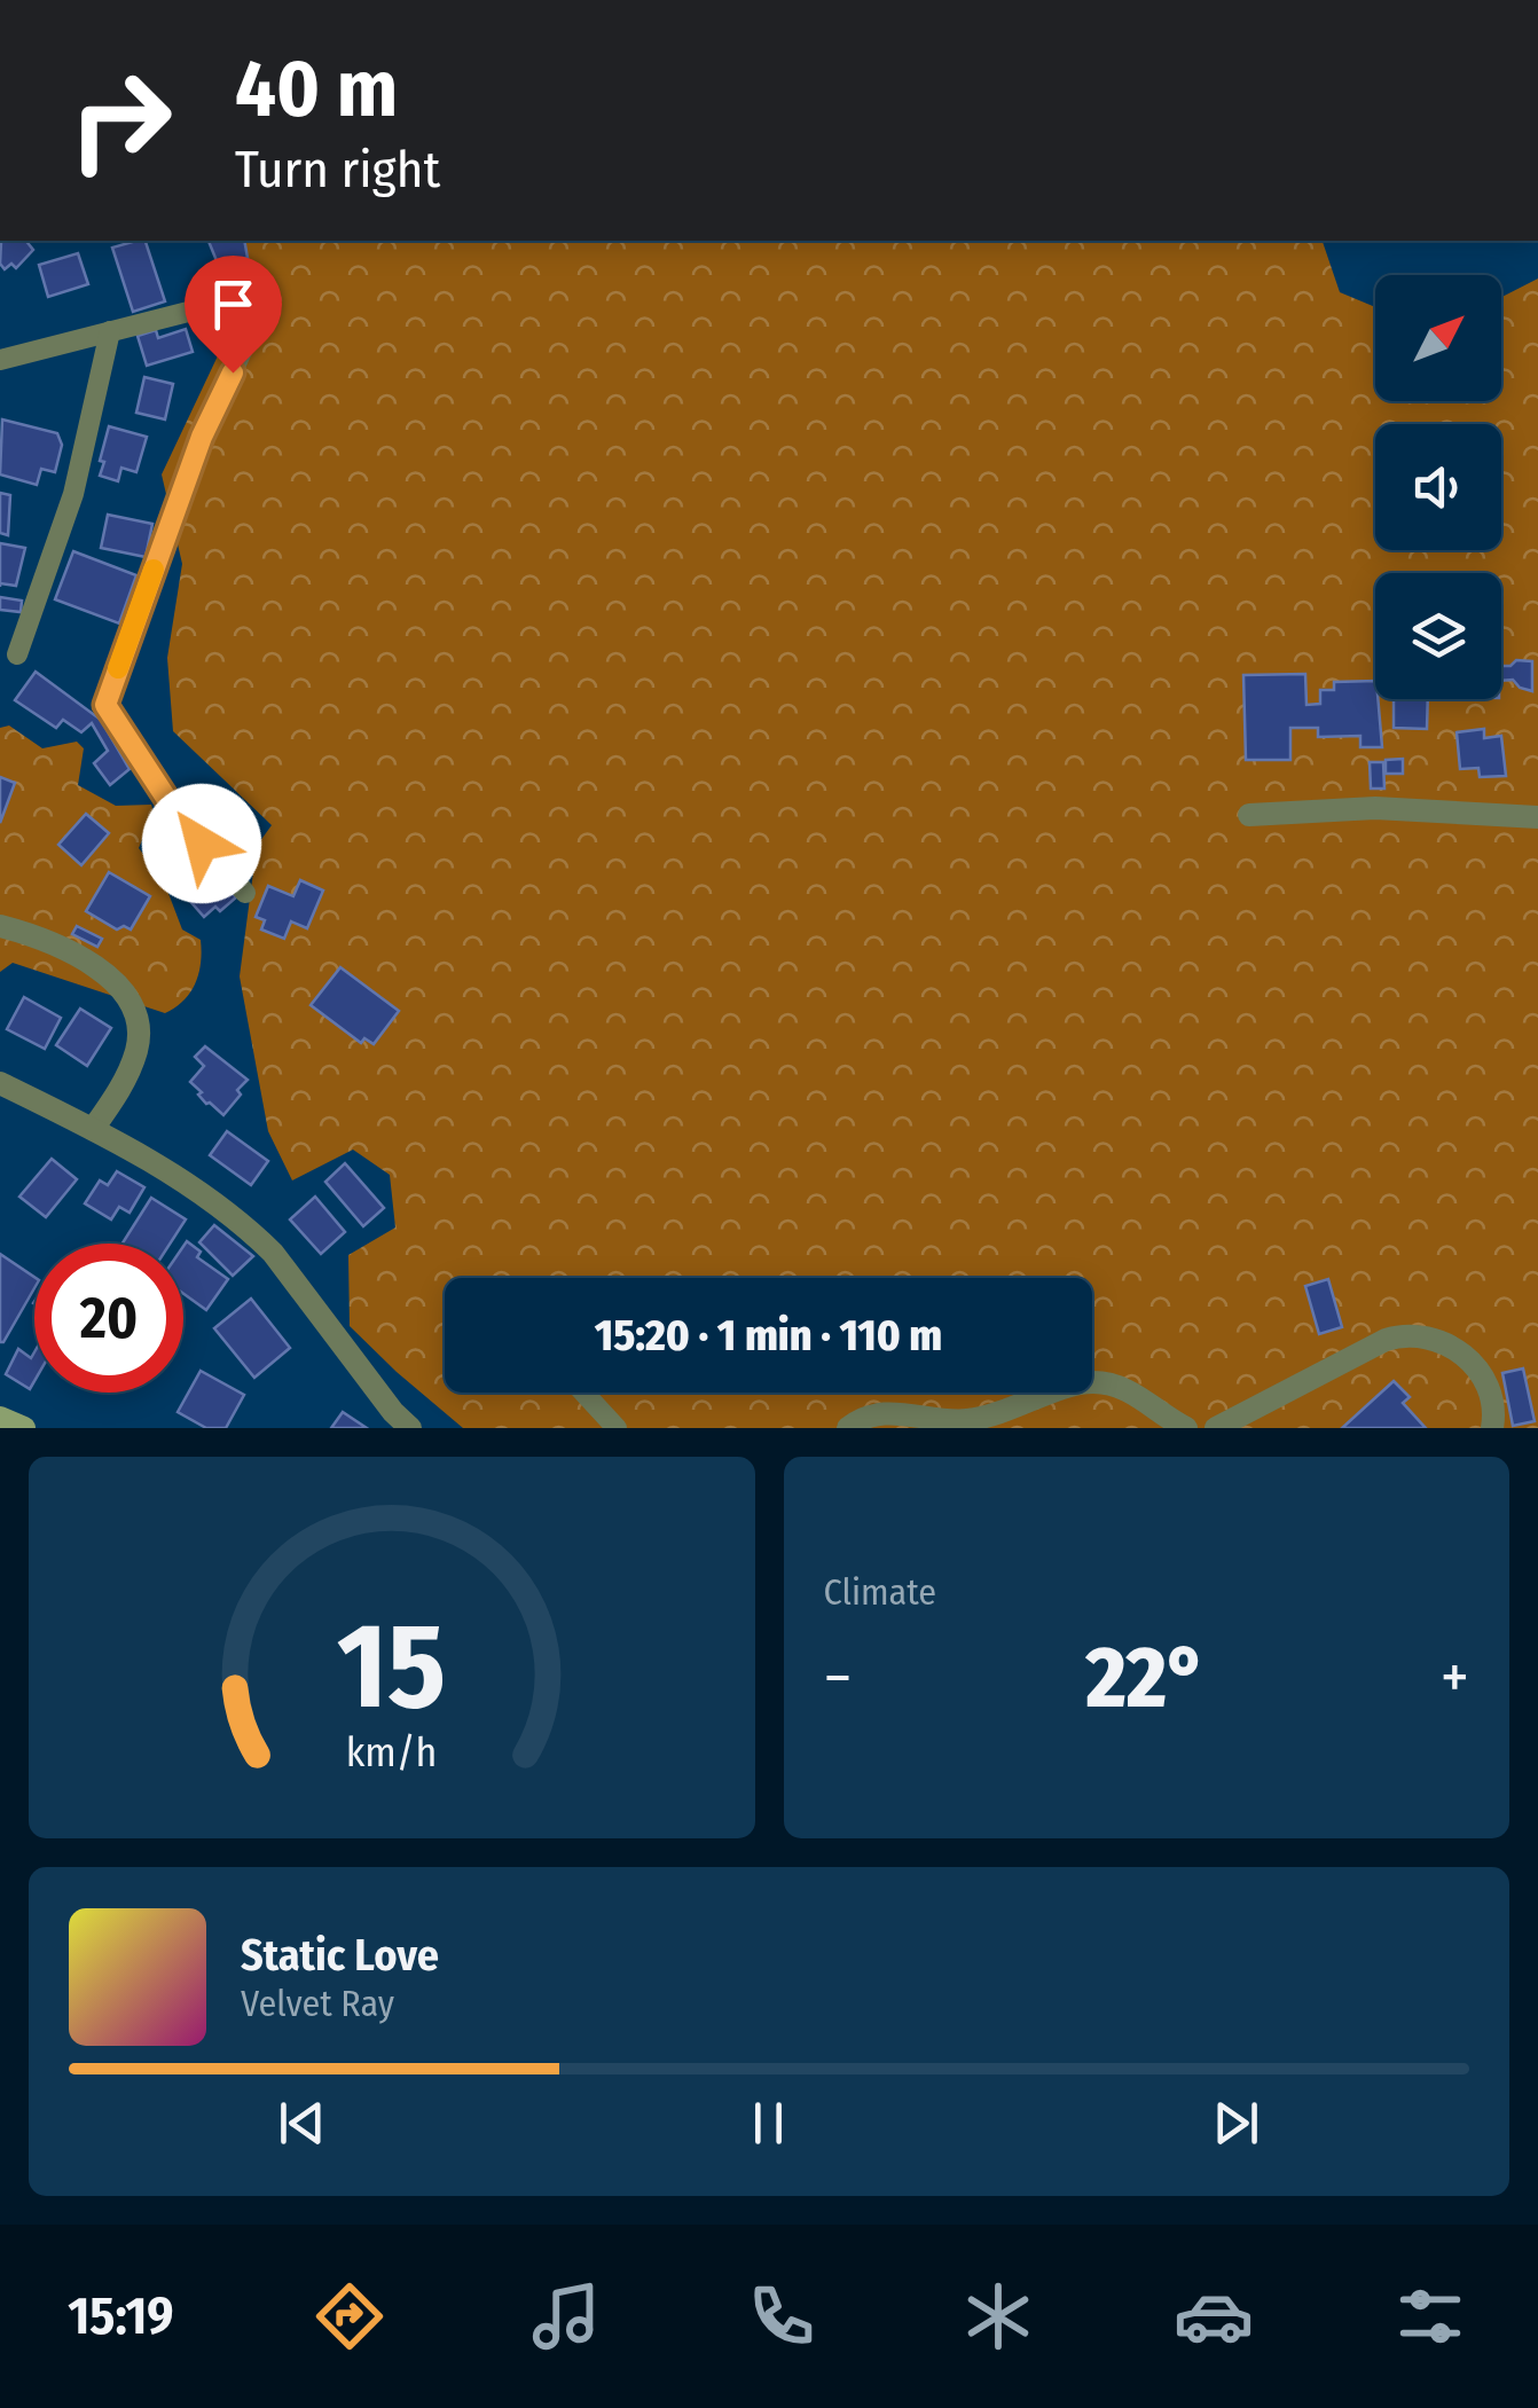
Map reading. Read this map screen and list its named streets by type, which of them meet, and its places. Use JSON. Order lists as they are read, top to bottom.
{
  "north": "top right",
  "page": {
    "turn": ["40 m", "Turn right"],
    "limit": "20",
    "trip": "15:20 · 1 min · 110 m",
    "tile": "Climate",
    "heat": ["−", "22°", "+"],
    "song": ["Static Love", "Velvet Ray"],
    "tabs": "15:19",
    "gauge": ["15", "km/h"]
  }
}
